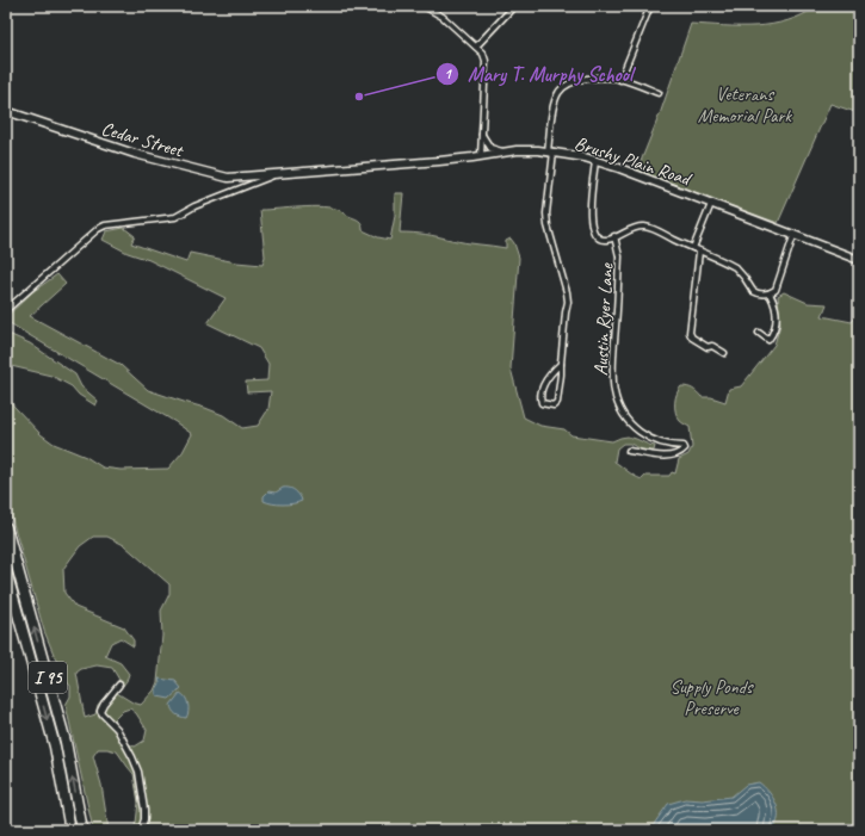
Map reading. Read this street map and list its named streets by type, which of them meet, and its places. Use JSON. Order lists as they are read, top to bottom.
{
  "streets": {
    "highway": ["I 95"],
    "main road": ["Cedar Street", "Brushy Plain Road"],
    "street": ["Austin Ryer Lane"]
  },
  "crossings": [
    ["Cedar Street", "Brushy Plain Road"]
  ],
  "parks": ["Veterans Memorial Park", "Supply Ponds Preserve"],
  "places": ["Mary T. Murphy School"]
}
